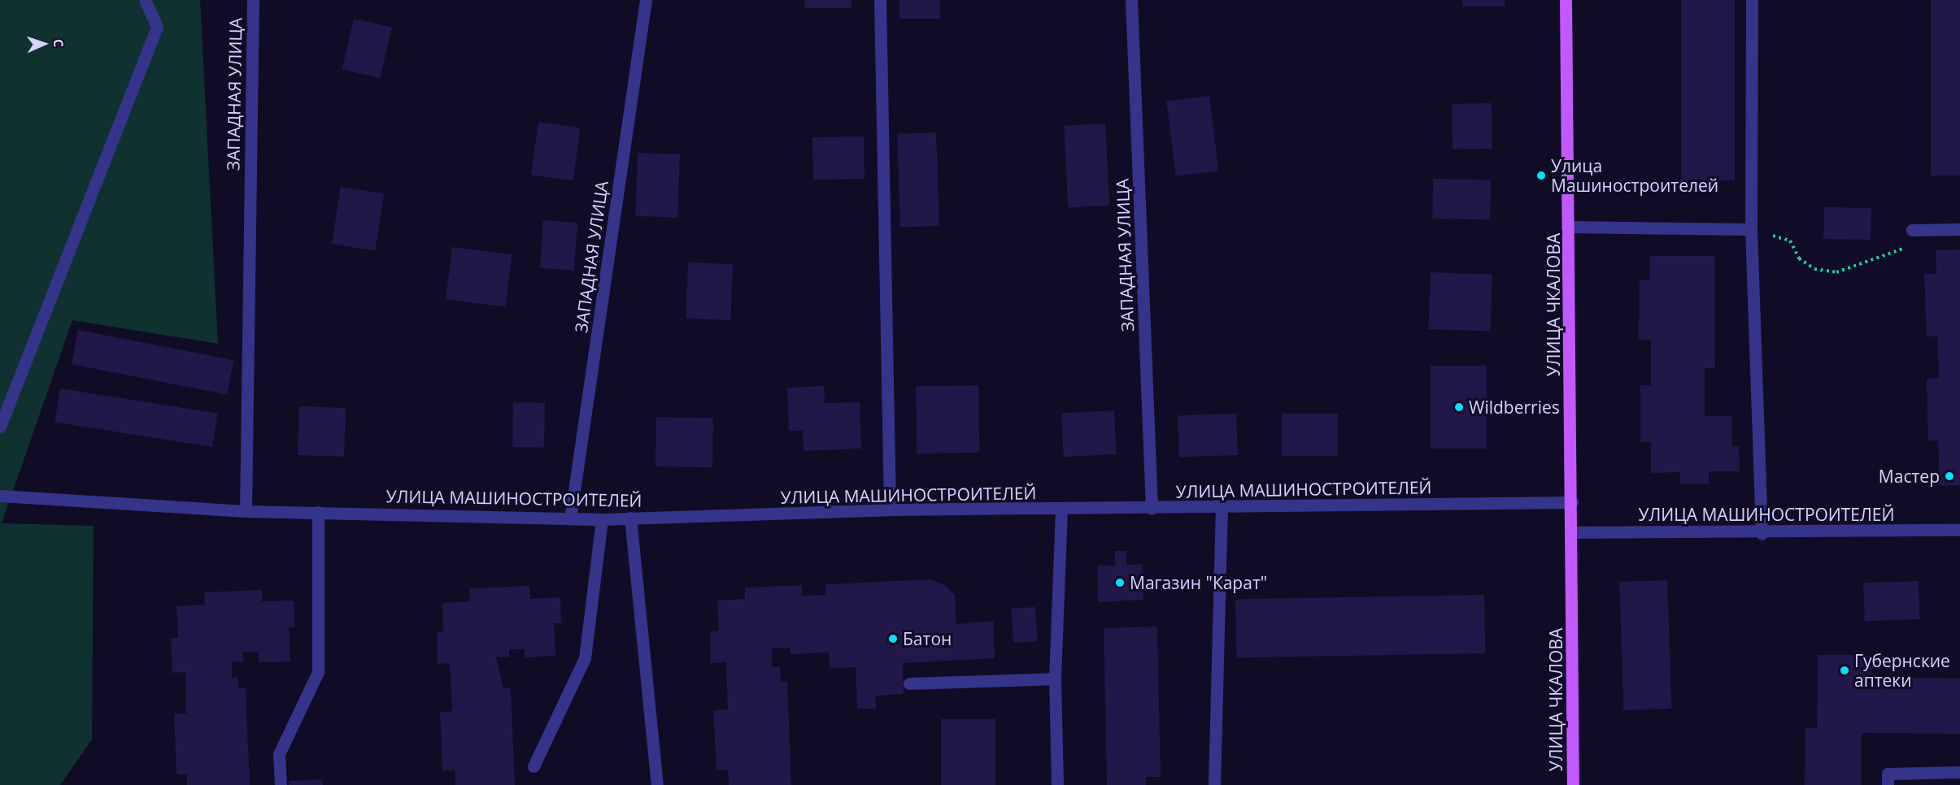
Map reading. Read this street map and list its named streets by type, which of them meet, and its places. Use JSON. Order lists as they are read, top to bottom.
{
  "streets": {
    "main road": ["УЛИЦА ЧКАЛОВА"],
    "street": ["ЗАПАДНАЯ УЛИЦА", "УЛИЦА МАШИНОСТРОИТЕЛЕЙ"]
  },
  "crossings": [
    ["ЗАПАДНАЯ УЛИЦА", "УЛИЦА МАШИНОСТРОИТЕЛЕЙ"],
    ["УЛИЦА ЧКАЛОВА", "УЛИЦА МАШИНОСТРОИТЕЛЕЙ"]
  ],
  "places": [
    "Улица Машиностроителей",
    "Wildberries",
    "Мастер",
    "Магазин \"Карат\"",
    "Батон",
    "Губернские аптеки"
  ],
  "north": "right"
}
